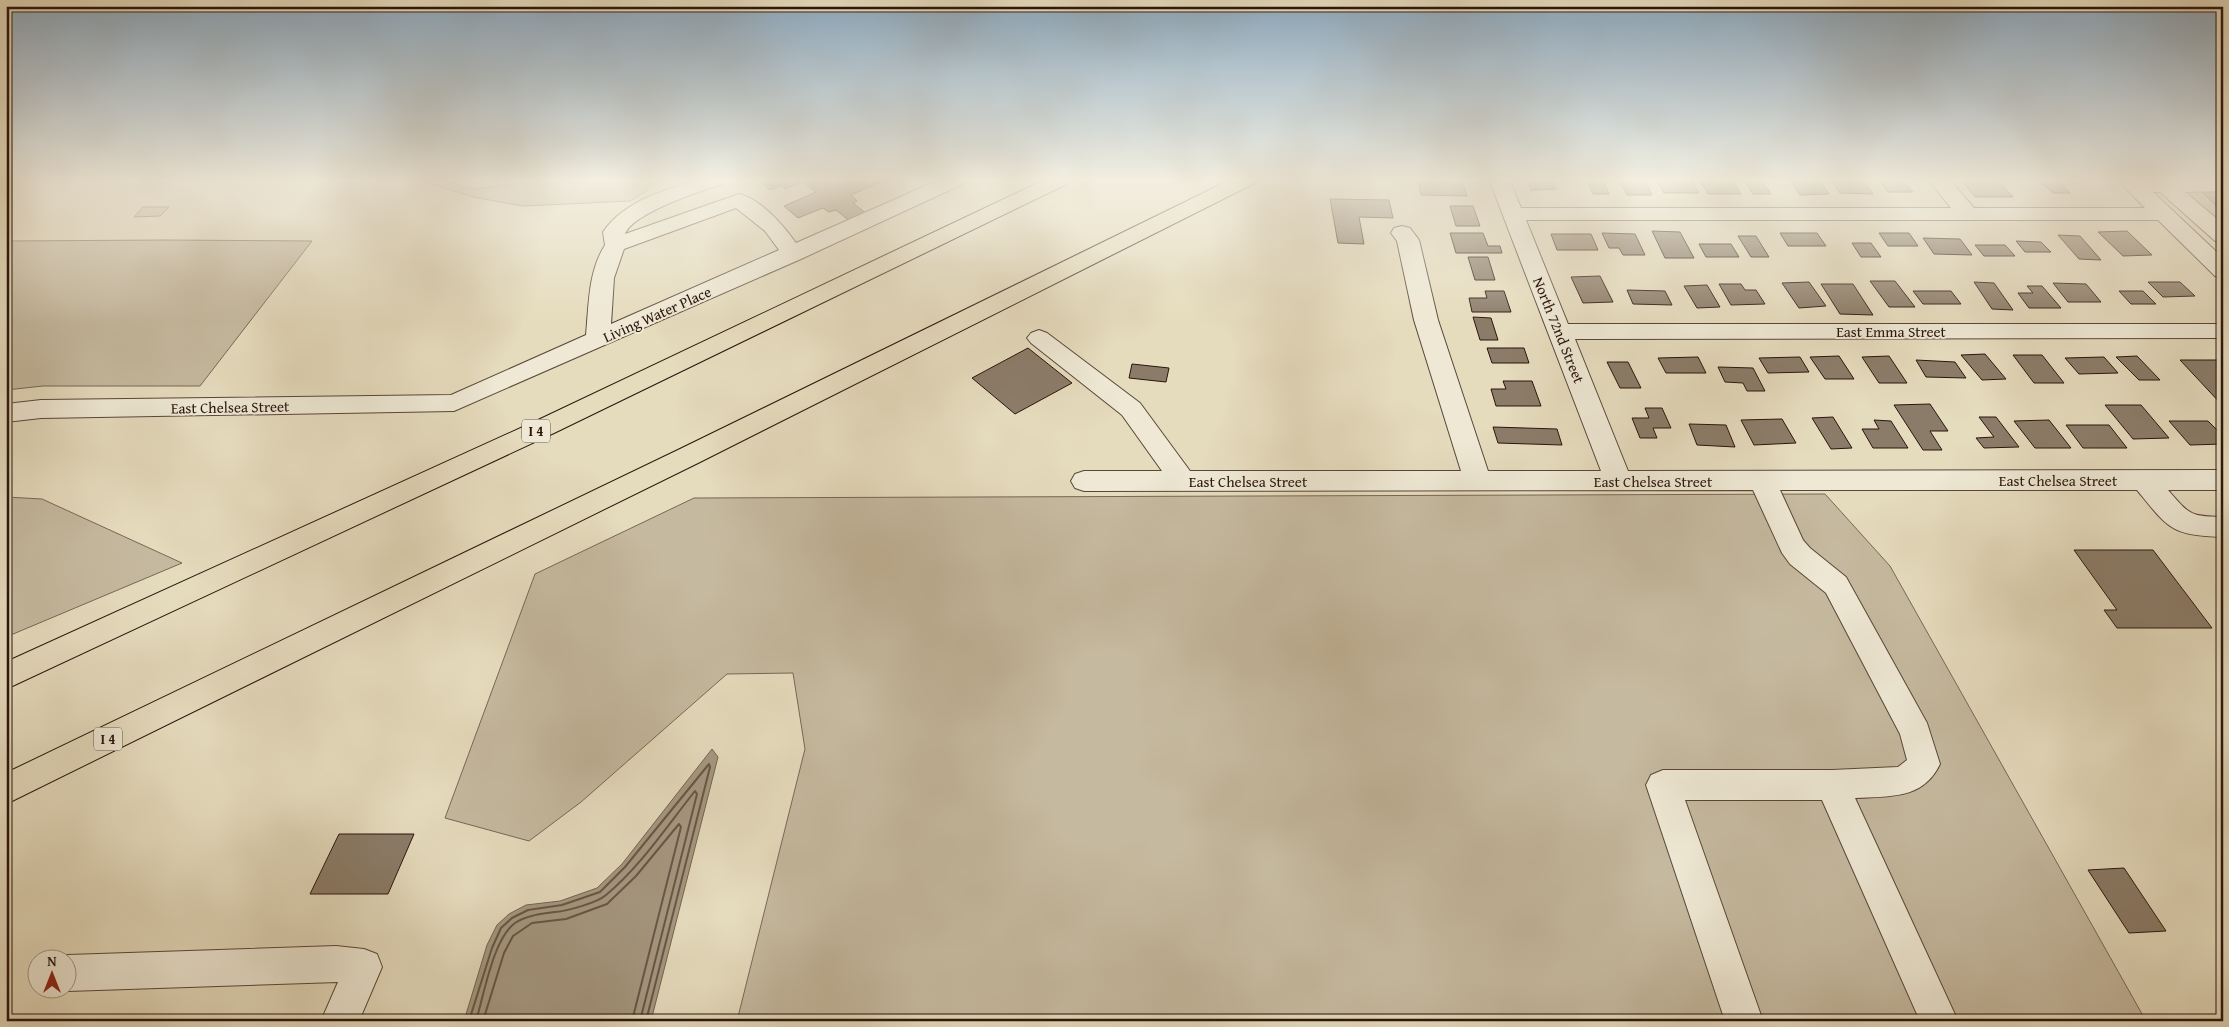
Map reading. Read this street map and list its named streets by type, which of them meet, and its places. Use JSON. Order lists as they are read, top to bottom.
{
  "streets": {
    "highway": ["I 4"],
    "street": [
      "Living Water Place",
      "North 72nd Street",
      "East Emma Street",
      "East Chelsea Street"
    ]
  },
  "crossings": [
    ["Living Water Place", "East Chelsea Street"],
    ["North 72nd Street", "East Emma Street"],
    ["North 72nd Street", "East Chelsea Street"]
  ],
  "north": "top"
}
